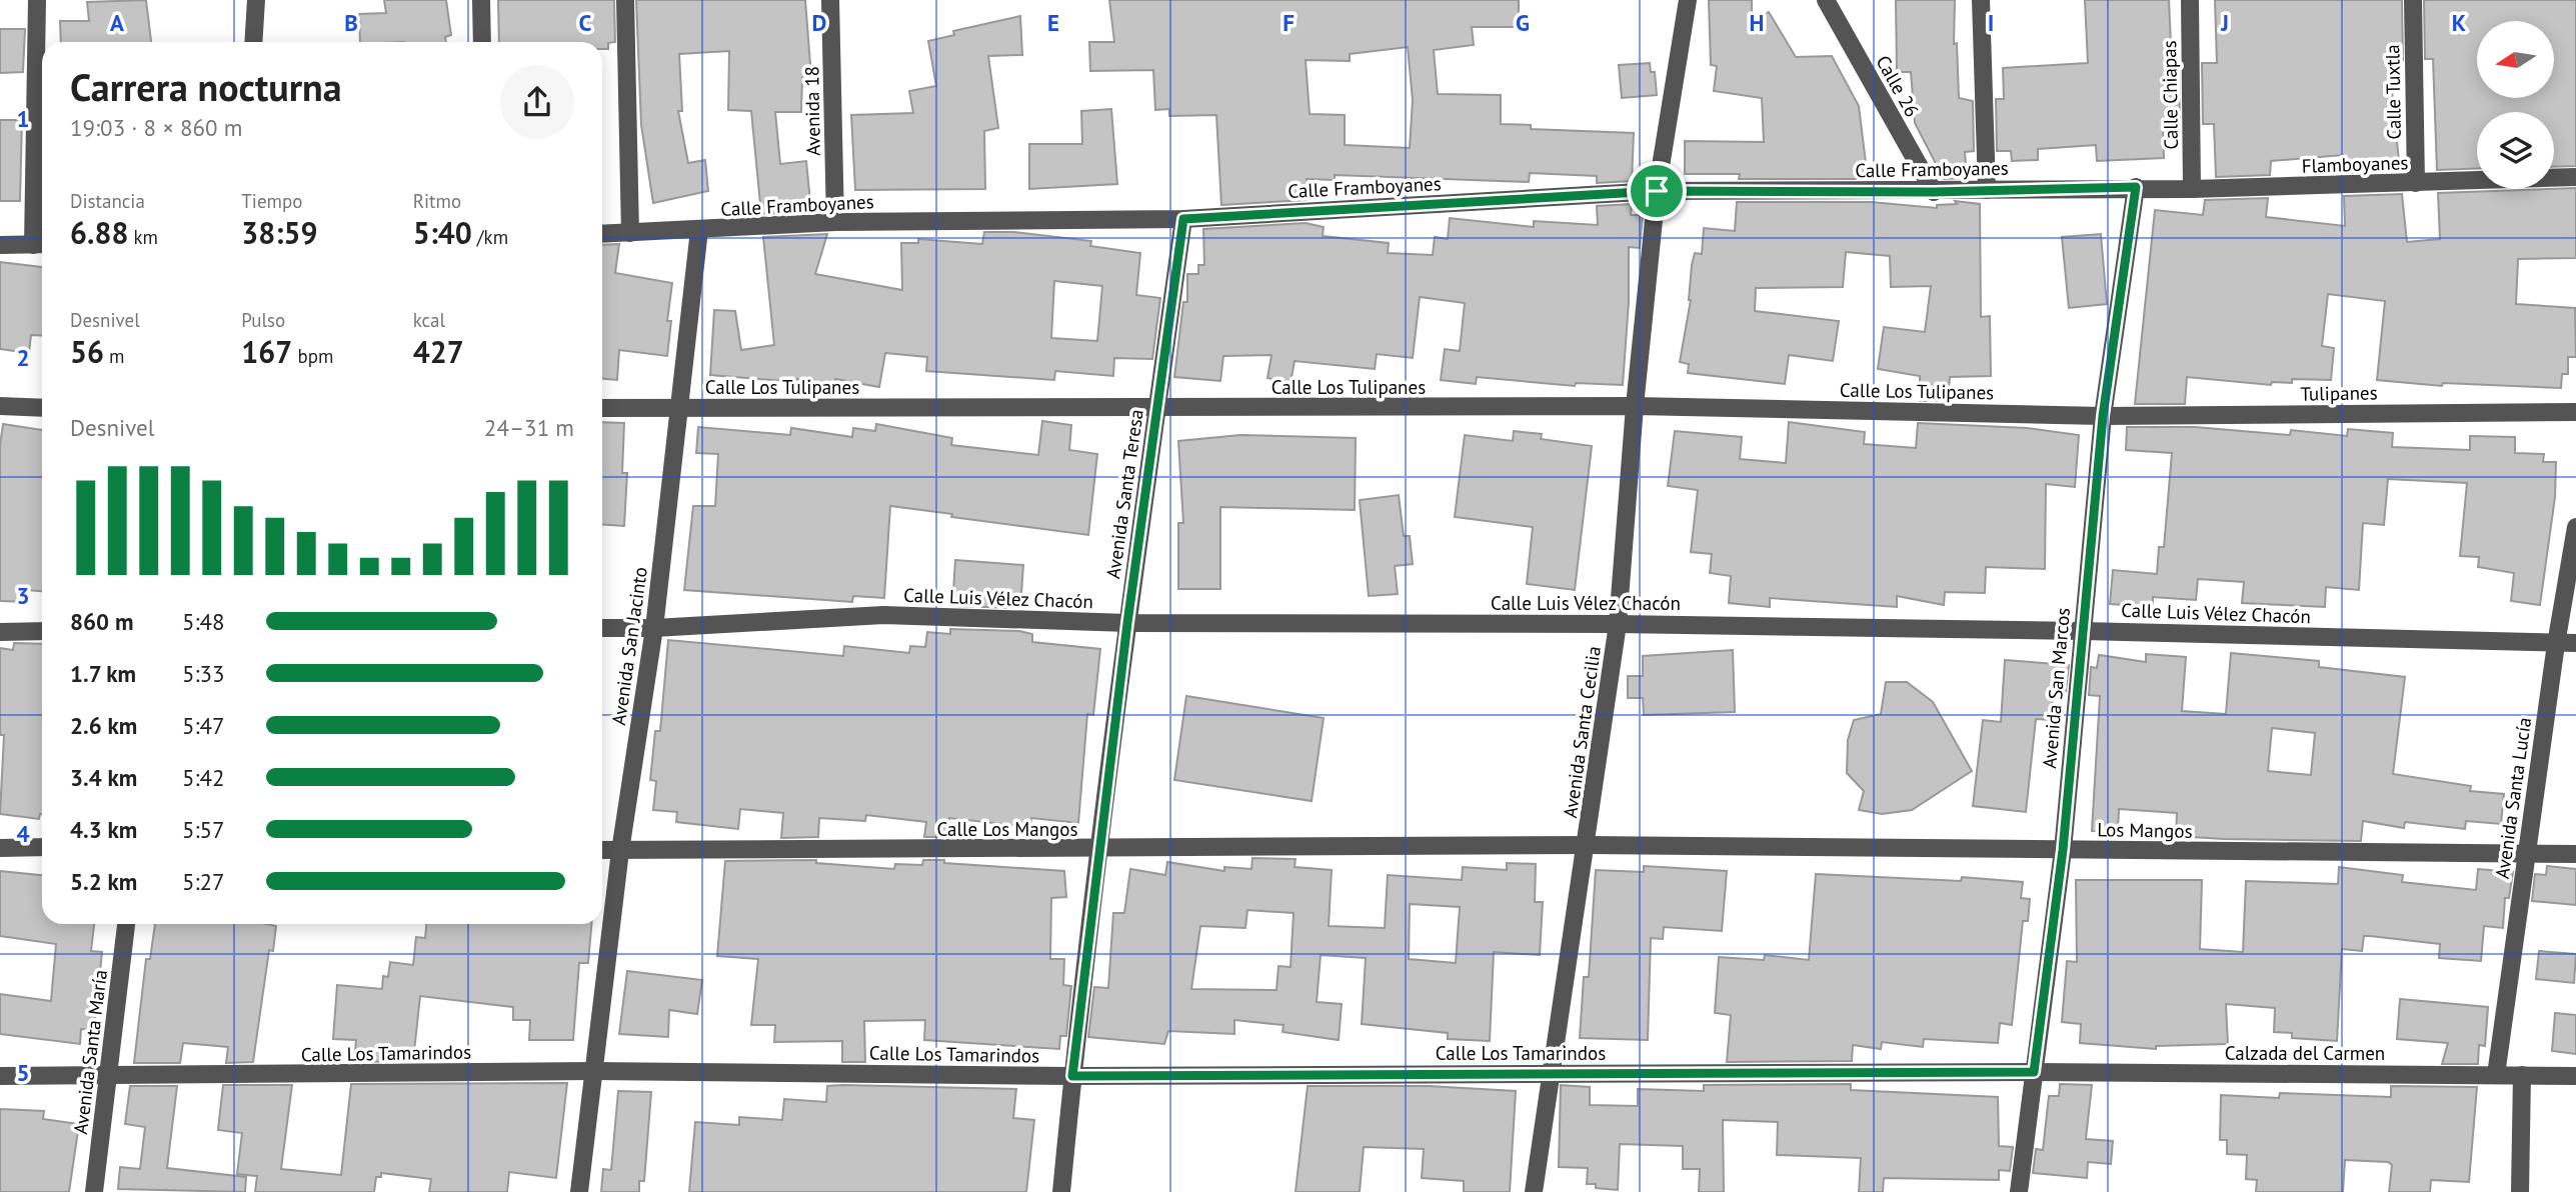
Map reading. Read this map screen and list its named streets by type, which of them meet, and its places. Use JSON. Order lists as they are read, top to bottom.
{
  "streets": {
    "street": [
      "Calle 26",
      "Calle Tuxtla",
      "Calle Chiapas",
      "Avenida 18",
      "Flamboyanes",
      "Calle Framboyanes",
      "Calle Los Tulipanes",
      "Tulipanes",
      "Avenida Santa Teresa",
      "Calle Luis Vélez Chacón",
      "Avenida San Jacinto",
      "Avenida San Marcos",
      "Avenida Santa Cecilia",
      "Avenida Santa Lucía",
      "Calle Los Mangos",
      "Los Mangos",
      "Avenida Santa María",
      "Calle Los Tamarindos",
      "Calzada del Carmen"
    ]
  },
  "crossings": [
    ["Calle 26", "Calle Framboyanes"],
    ["Calle Tuxtla", "Flamboyanes"],
    ["Calle Chiapas", "Flamboyanes"],
    ["Avenida 18", "Calle Framboyanes"],
    ["Flamboyanes", "Calle Framboyanes"],
    ["Flamboyanes", "Avenida San Marcos"],
    ["Calle Framboyanes", "Avenida Santa Teresa"],
    ["Calle Framboyanes", "Avenida San Jacinto"],
    ["Calle Framboyanes", "Avenida San Marcos"],
    ["Calle Framboyanes", "Avenida Santa Cecilia"],
    ["Calle Los Tulipanes", "Tulipanes"],
    ["Calle Los Tulipanes", "Avenida Santa Teresa"],
    ["Calle Los Tulipanes", "Avenida San Jacinto"],
    ["Calle Los Tulipanes", "Avenida San Marcos"],
    ["Calle Los Tulipanes", "Avenida Santa Cecilia"],
    ["Tulipanes", "Avenida San Marcos"],
    ["Avenida Santa Teresa", "Calle Luis Vélez Chacón"],
    ["Avenida Santa Teresa", "Calle Los Mangos"],
    ["Avenida Santa Teresa", "Calle Los Tamarindos"],
    ["Calle Luis Vélez Chacón", "Avenida San Jacinto"],
    ["Calle Luis Vélez Chacón", "Avenida San Marcos"],
    ["Calle Luis Vélez Chacón", "Avenida Santa Cecilia"],
    ["Calle Luis Vélez Chacón", "Avenida Santa Lucía"],
    ["Avenida San Jacinto", "Calle Los Mangos"],
    ["Avenida San Jacinto", "Calle Los Tamarindos"],
    ["Avenida San Marcos", "Los Mangos"],
    ["Avenida San Marcos", "Calle Los Tamarindos"],
    ["Avenida San Marcos", "Calzada del Carmen"],
    ["Avenida Santa Cecilia", "Calle Los Mangos"],
    ["Avenida Santa Cecilia", "Los Mangos"],
    ["Avenida Santa Cecilia", "Calle Los Tamarindos"],
    ["Avenida Santa Lucía", "Los Mangos"],
    ["Avenida Santa Lucía", "Calzada del Carmen"],
    ["Calle Los Mangos", "Los Mangos"],
    ["Avenida Santa María", "Calle Los Tamarindos"],
    ["Calle Los Tamarindos", "Calzada del Carmen"]
  ],
  "north": "left",
  "page": {
    "heading": ["Carrera nocturna", "19:03 · 8 × 860 m"],
    "stats": [
      ["Distancia", "6.88 km"],
      ["Tiempo", "38:59"],
      ["Ritmo", "5:40 /km"],
      ["Desnivel", "56 m"],
      ["Pulso", "167 bpm"],
      ["kcal", "427"]
    ],
    "chart": ["Desnivel", "24–31 m"],
    "list": [
      {
        "name": "860 m",
        "note": "5:48"
      },
      {
        "name": "1.7 km",
        "note": "5:33"
      },
      {
        "name": "2.6 km",
        "note": "5:47"
      },
      {
        "name": "3.4 km",
        "note": "5:42"
      },
      {
        "name": "4.3 km",
        "note": "5:57"
      },
      {
        "name": "5.2 km",
        "note": "5:27"
      }
    ]
  },
  "grid": {
    "columns": [
      "A",
      "B",
      "C",
      "D",
      "E",
      "F",
      "G",
      "H",
      "I",
      "J",
      "K"
    ],
    "rows": [
      "1",
      "2",
      "3",
      "4",
      "5"
    ]
  }
}
